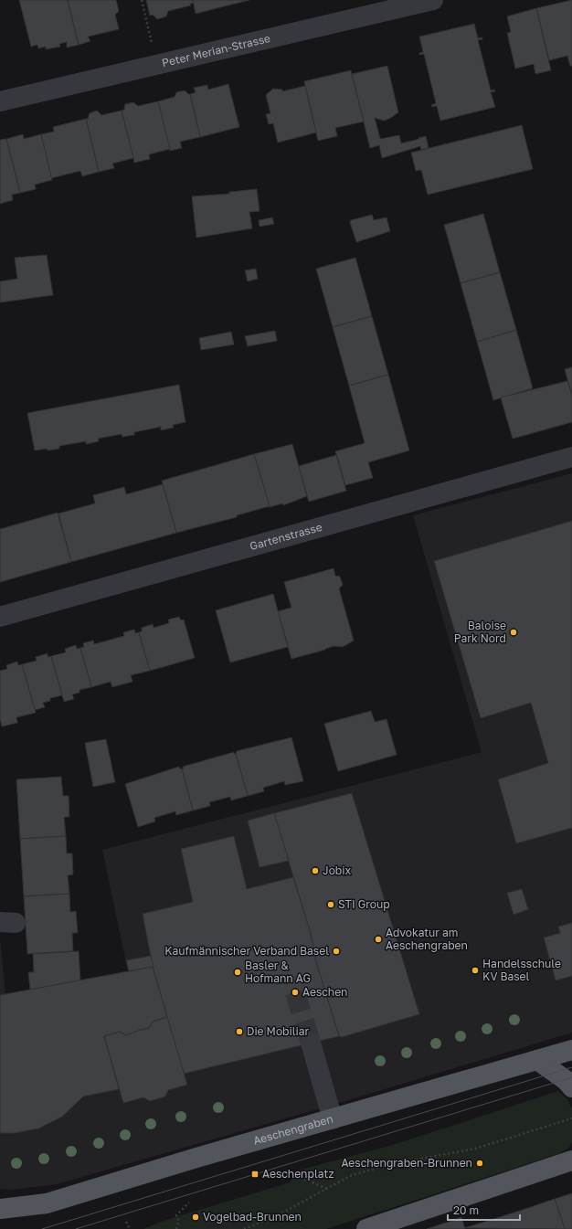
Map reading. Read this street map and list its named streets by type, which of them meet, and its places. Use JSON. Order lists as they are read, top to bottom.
{
  "streets": {
    "main road": ["Aeschengraben"],
    "street": ["Peter Merian-Strasse", "Gartenstrasse"]
  },
  "places": {
    "other": [
      "Baloise Park Nord",
      "Jobix",
      "STI Group",
      "Advokatur am Aeschengraben",
      "Kaufmännischer Verband Basel",
      "Handelsschule KV Basel",
      "Basler & Hofmann AG",
      "Aeschen",
      "Die Mobiliar",
      "Aeschengraben-Brunnen",
      "Vogelbad-Brunnen"
    ],
    "transit": ["Aeschenplatz"]
  },
  "scale_bar": "20 m"
}
